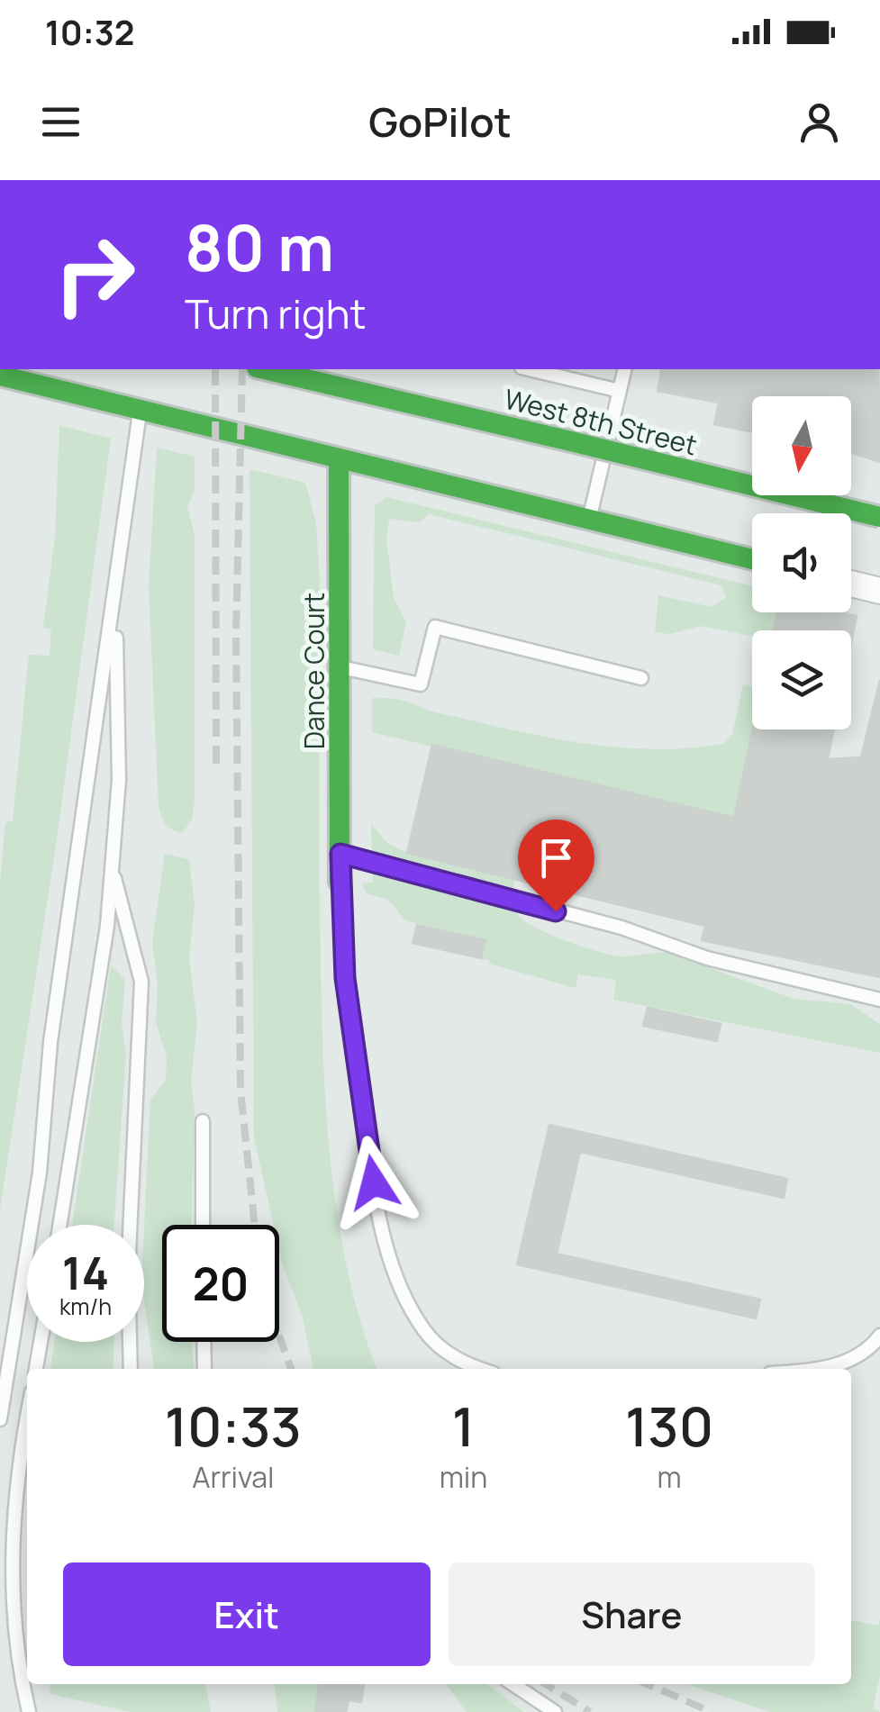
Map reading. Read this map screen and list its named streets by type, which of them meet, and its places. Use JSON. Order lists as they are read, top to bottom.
{
  "streets": {
    "street": ["West 8th Street", "Dance Court"]
  },
  "north": "bottom",
  "page": {
    "status": "10:32",
    "header": "GoPilot",
    "turn": ["80 m", "Turn right"],
    "speed": "14 km/h",
    "limit": "20",
    "eta": [
      "10:33",
      "Arrival",
      "1",
      "min",
      "130",
      "m"
    ],
    "buttons": ["Exit", "Share"]
  }
}
